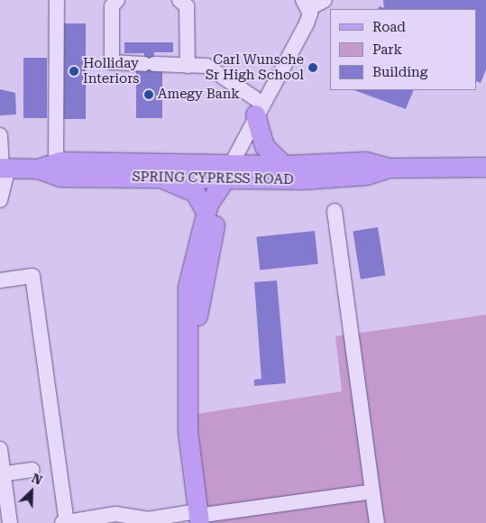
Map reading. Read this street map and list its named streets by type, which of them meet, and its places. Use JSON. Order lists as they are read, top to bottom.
{
  "streets": {
    "main road": ["SPRING CYPRESS ROAD"]
  },
  "places": ["Carl Wunsche Sr High School", "Holliday Interiors", "Amegy Bank"],
  "legend": ["Road", "Park", "Building"],
  "north": "top right"
}
